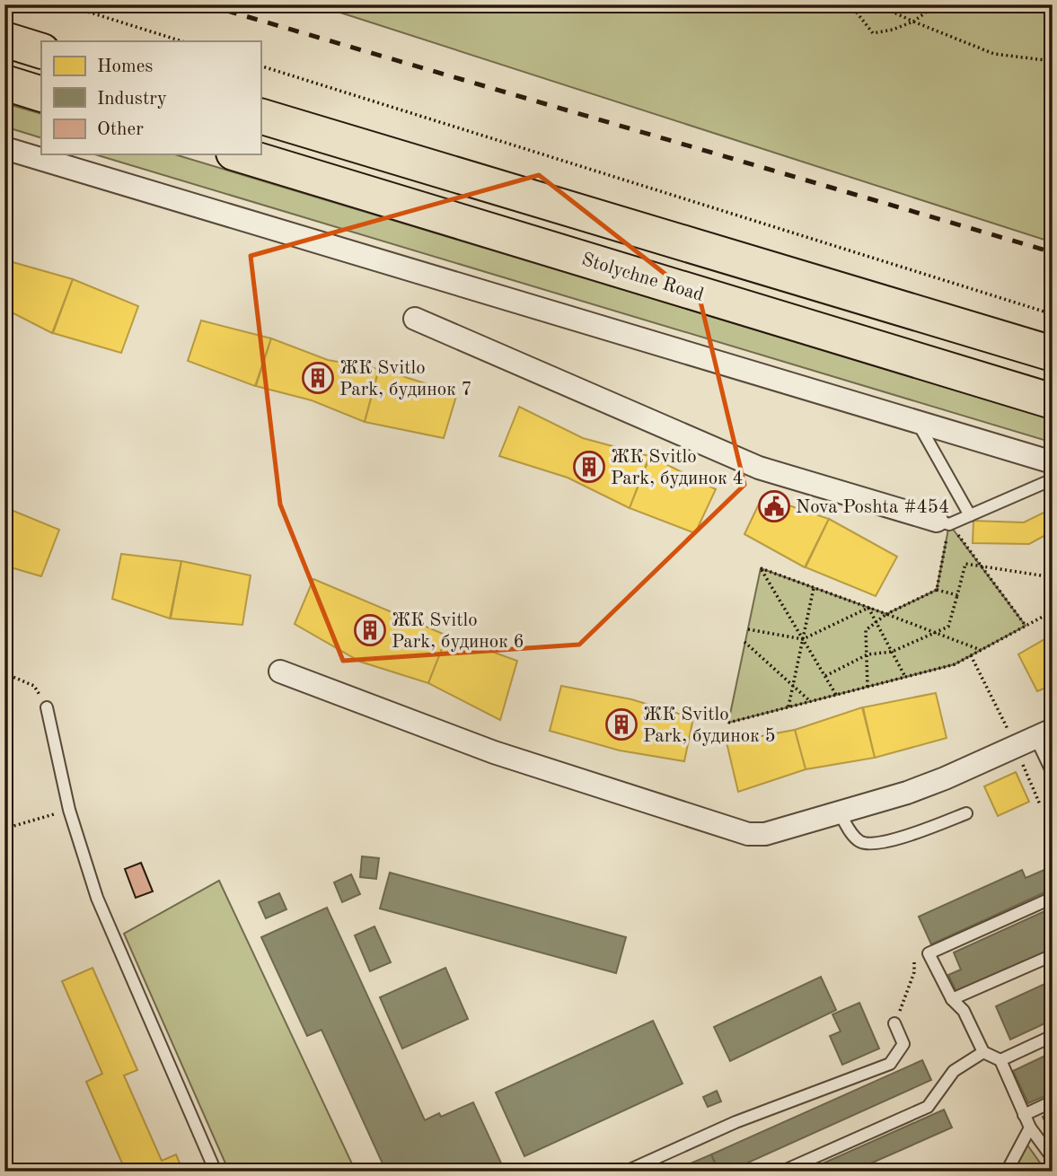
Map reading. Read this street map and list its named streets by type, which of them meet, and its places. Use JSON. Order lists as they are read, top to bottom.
{
  "streets": {
    "highway": ["Stolychne Road"]
  },
  "places": {
    "building": [
      "ЖК Svitlo Park, будинок 7",
      "ЖК Svitlo Park, будинок 4",
      "ЖК Svitlo Park, будинок 6",
      "ЖК Svitlo Park, будинок 5"
    ],
    "public building": ["Nova Poshta #454"]
  },
  "legend": ["Homes", "Industry", "Other"]
}
